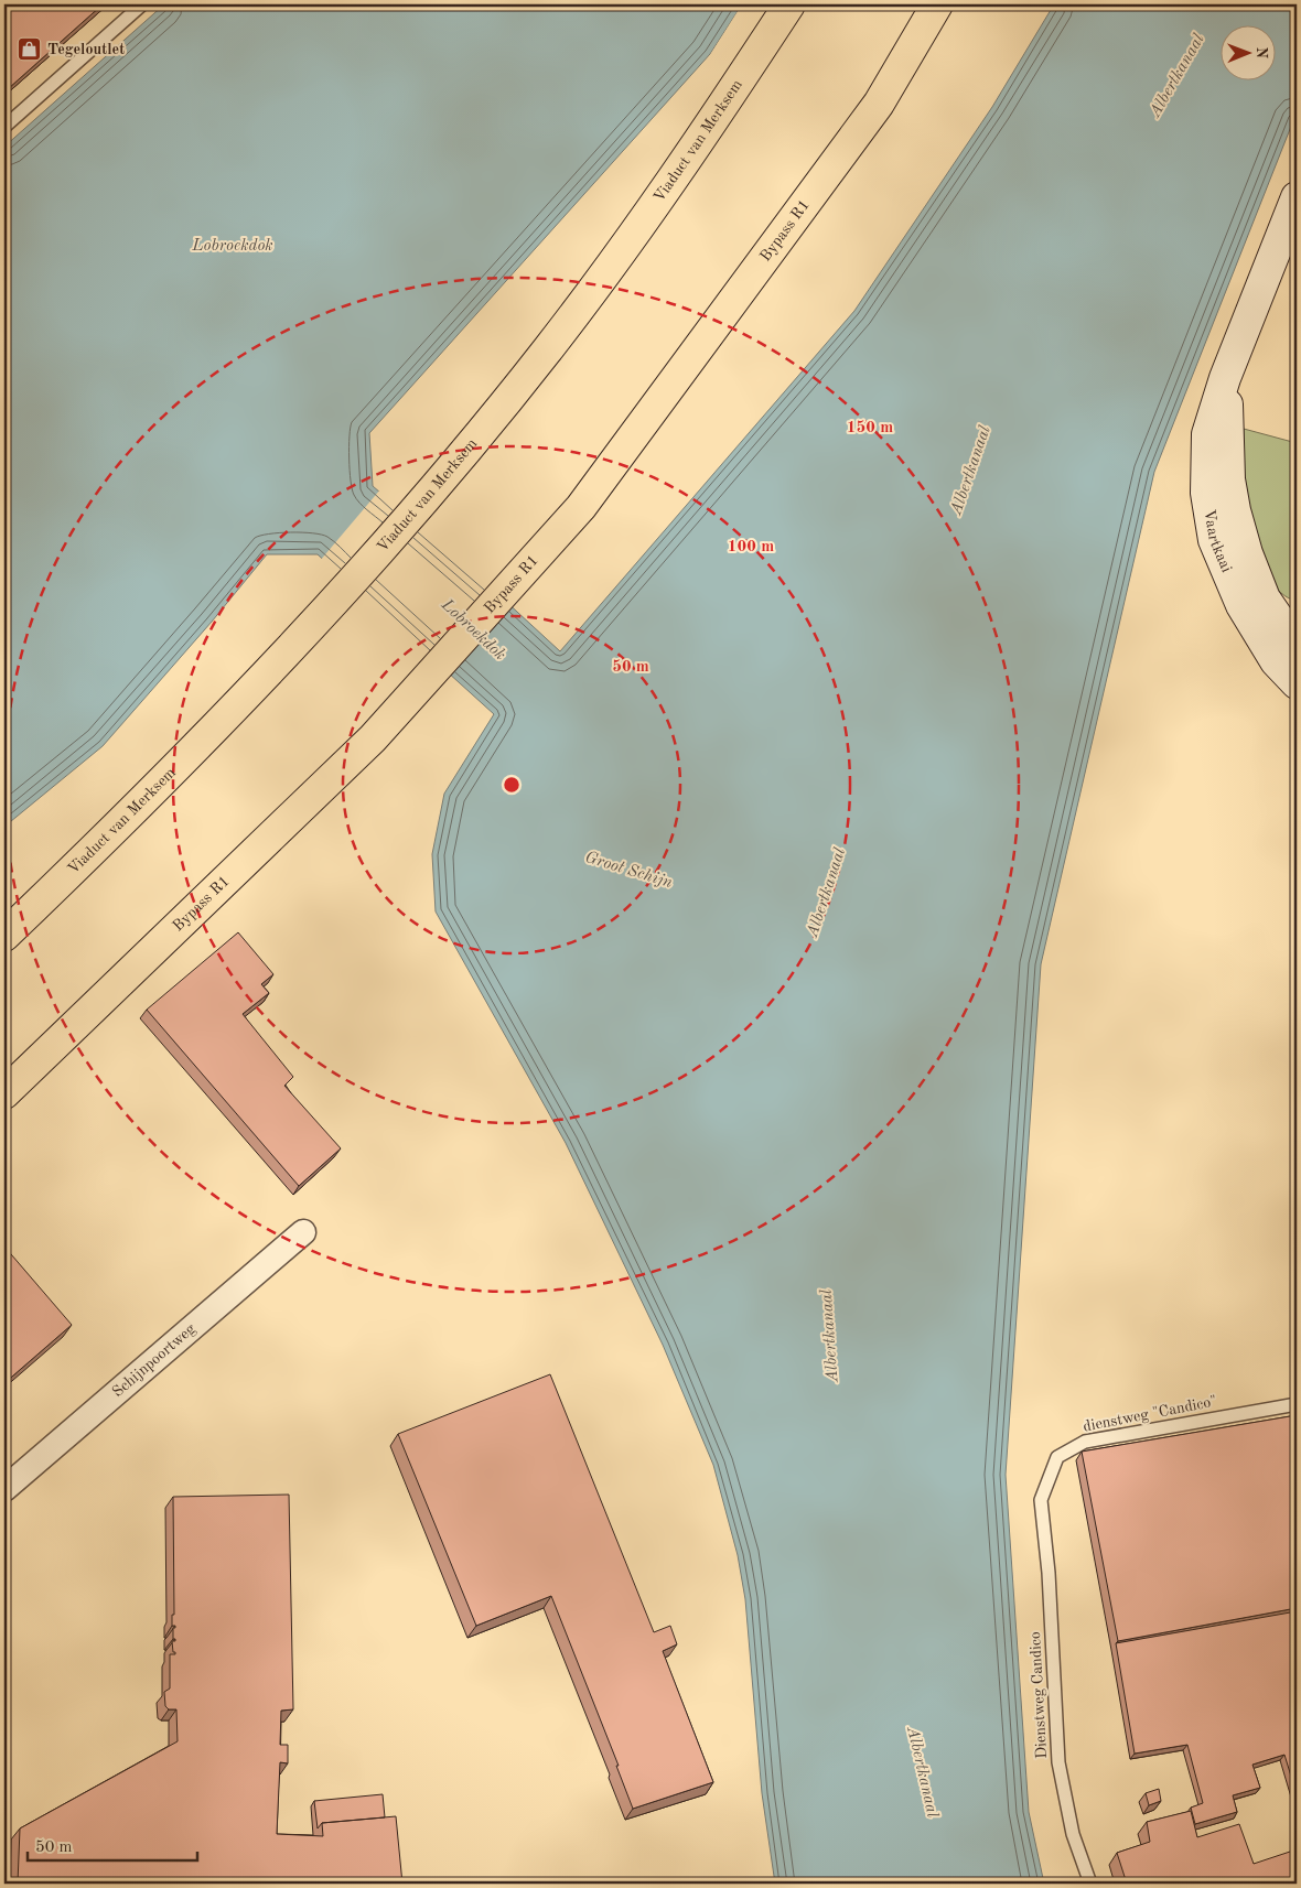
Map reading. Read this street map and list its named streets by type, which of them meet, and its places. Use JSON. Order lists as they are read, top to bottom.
{
  "streets": {
    "highway": ["Viaduct van Merksem", "Bypass R1"],
    "street": ["Vaartkaai", "Schijnpoortweg"],
    "lane": ["dienstweg \"Candico\"", "Dienstweg Candico"]
  },
  "crossings": [
    ["dienstweg \"Candico\"", "Dienstweg Candico"]
  ],
  "water": ["Albertkanaal", "Lobroekdok", "Groot Schijn"],
  "places": {
    "shop": ["Tegeloutlet"]
  },
  "scale_bar": "50 m",
  "north": "right",
  "rings": ["150 m", "100 m", "50 m"]
}
